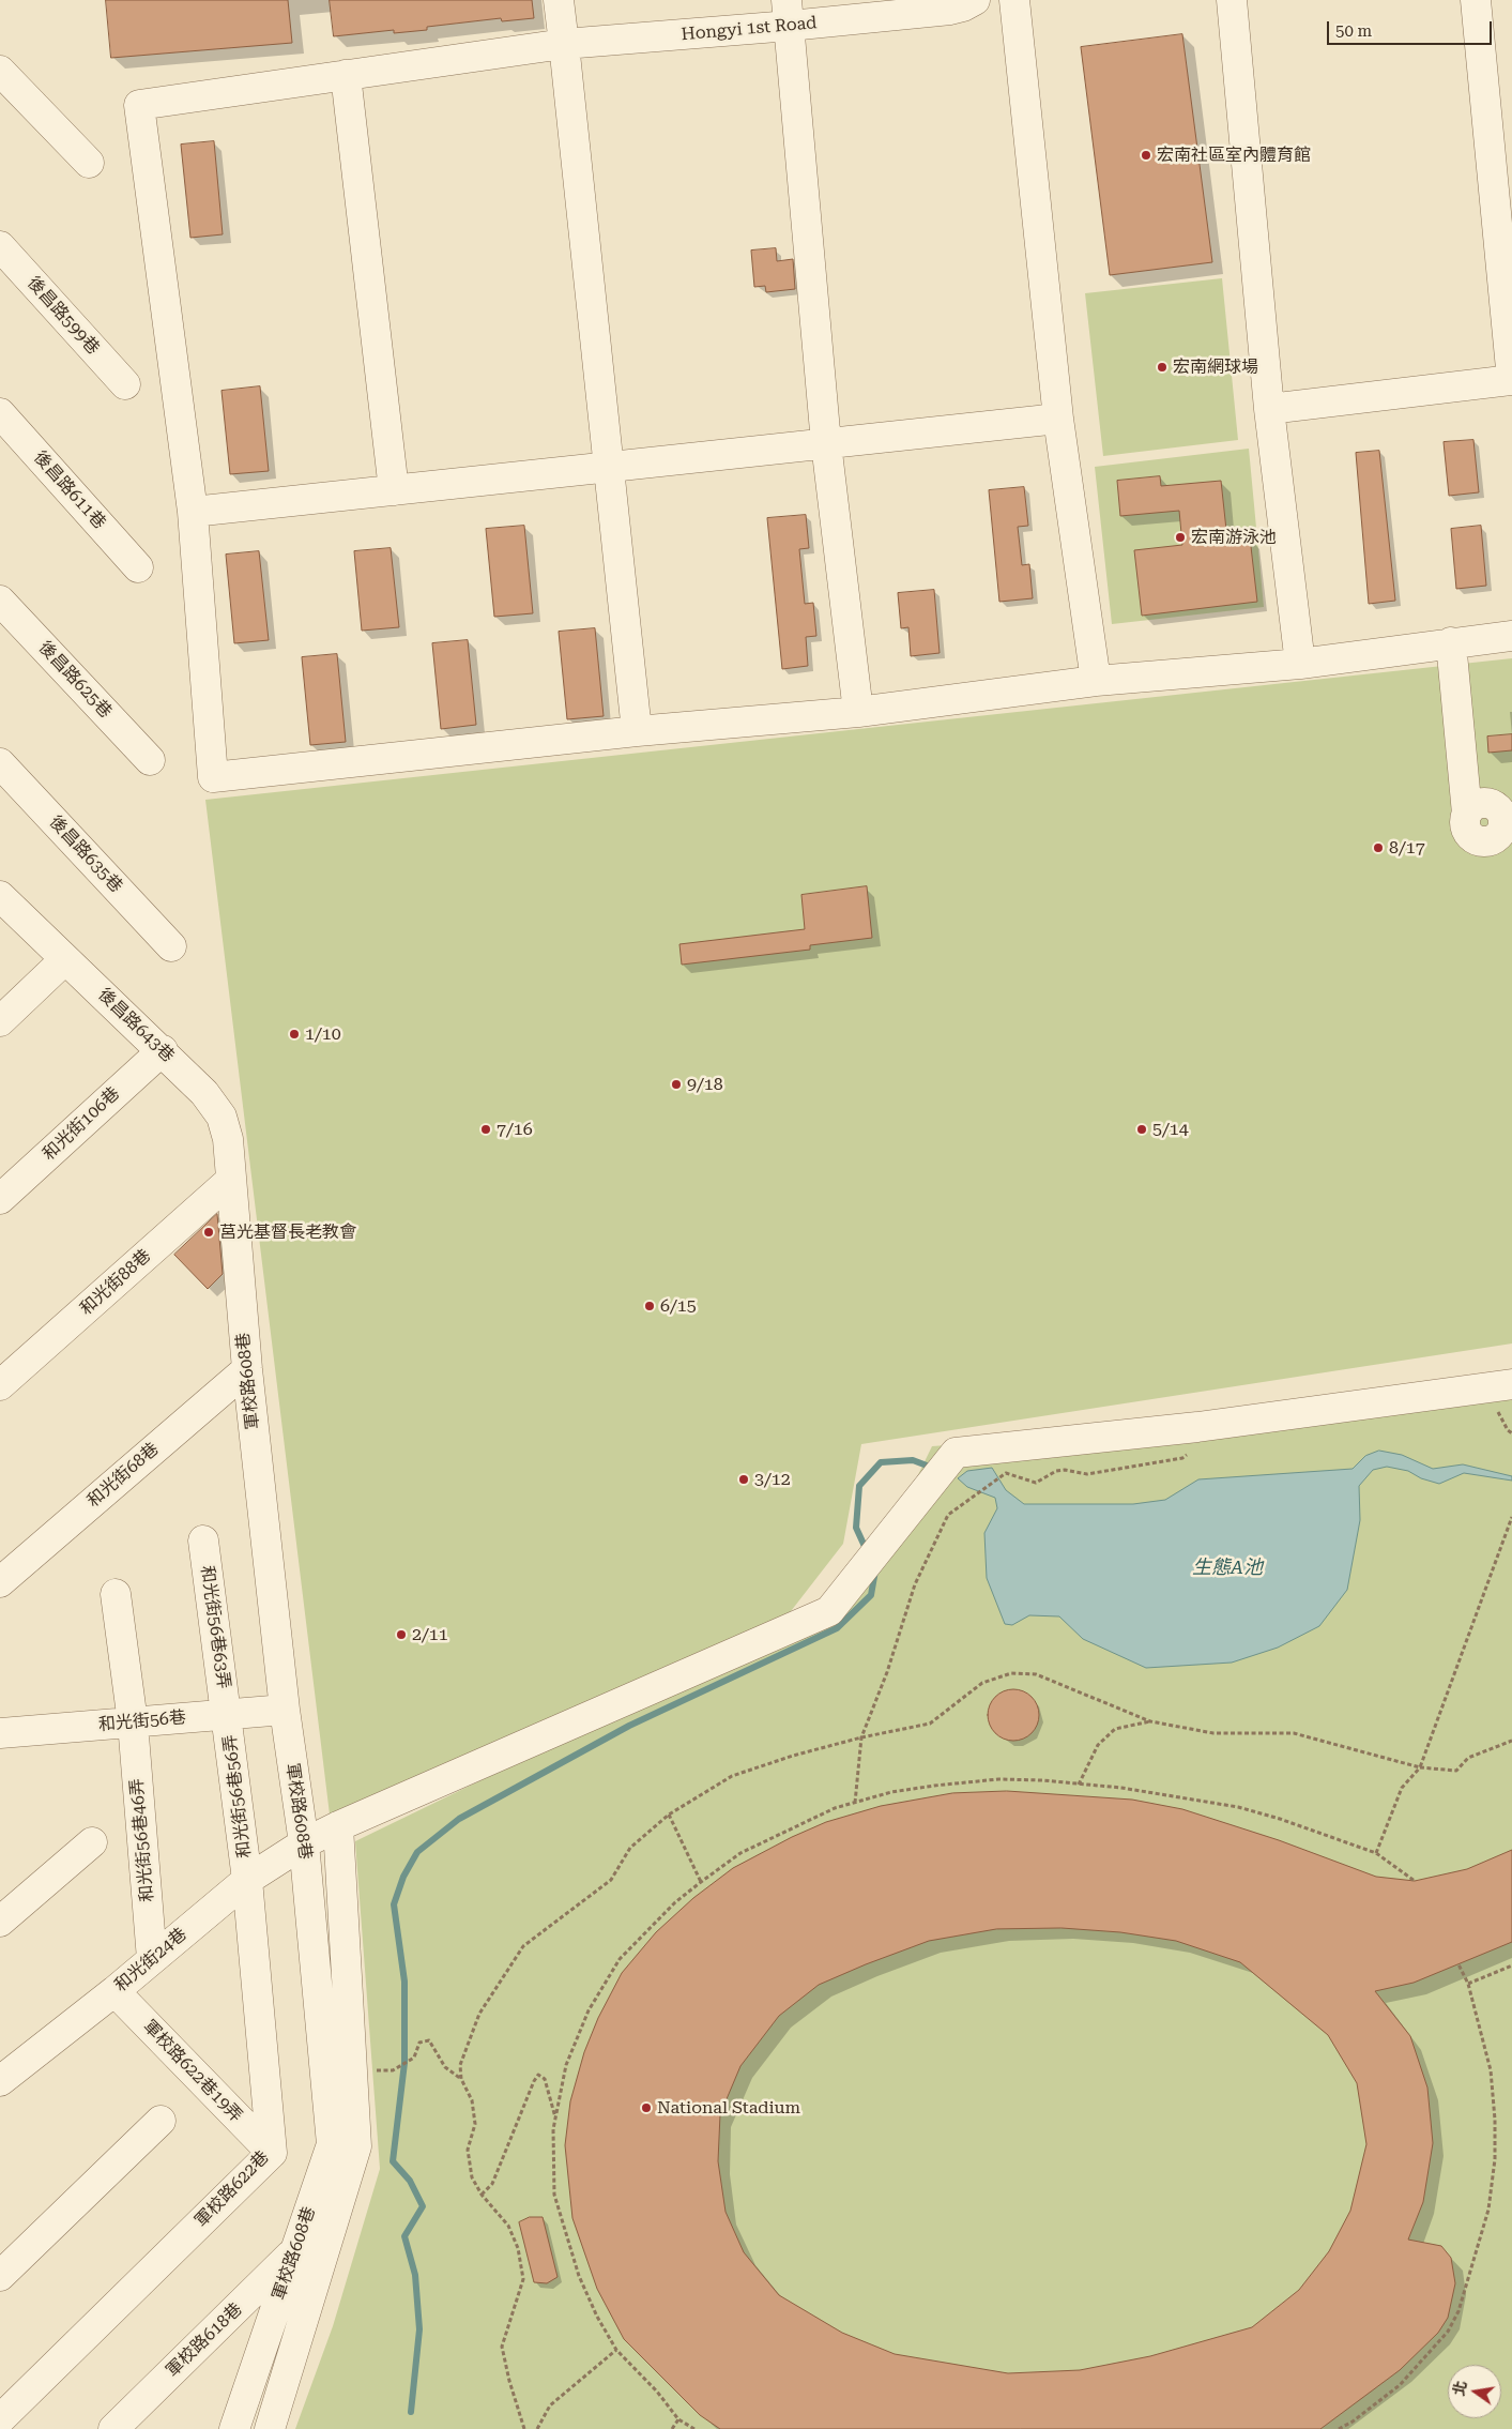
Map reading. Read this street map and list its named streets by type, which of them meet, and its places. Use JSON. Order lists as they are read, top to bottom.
{
  "streets": {
    "street": [
      "Hongyi 1st Road",
      "後昌路599巷",
      "後昌路611巷",
      "後昌路625巷",
      "後昌路635巷",
      "後昌路643巷",
      "和光街106巷",
      "和光街88巷",
      "軍校路608巷",
      "和光街68巷",
      "和光街56巷63弄",
      "和光街56巷",
      "和光街56巷56弄",
      "和光街56巷46弄",
      "和光街24巷",
      "軍校路622巷19弄",
      "軍校路622巷",
      "軍校路618巷"
    ]
  },
  "crossings": [
    ["後昌路643巷", "和光街106巷"],
    ["後昌路643巷", "和光街88巷"],
    ["後昌路643巷", "軍校路608巷"],
    ["和光街88巷", "軍校路608巷"],
    ["軍校路608巷", "和光街68巷"],
    ["軍校路608巷", "和光街56巷"],
    ["軍校路608巷", "和光街24巷"],
    ["軍校路608巷", "軍校路618巷"],
    ["和光街56巷63弄", "和光街56巷"],
    ["和光街56巷63弄", "和光街56巷56弄"],
    ["和光街56巷", "和光街56巷56弄"],
    ["和光街56巷", "和光街56巷46弄"],
    ["和光街56巷56弄", "和光街24巷"],
    ["和光街56巷56弄", "軍校路622巷"],
    ["和光街56巷46弄", "和光街24巷"],
    ["和光街24巷", "軍校路622巷19弄"],
    ["和光街24巷", "軍校路622巷"],
    ["軍校路622巷19弄", "軍校路622巷"]
  ],
  "water": ["生態A池"],
  "places": [
    "宏南社區室內體育館",
    "宏南網球場",
    "宏南游泳池",
    "8/17",
    "1/10",
    "9/18",
    "7/16",
    "5/14",
    "莒光基督長老教會",
    "6/15",
    "3/12",
    "2/11",
    "National Stadium"
  ],
  "scale_bar": "50 m",
  "north": "left"
}
